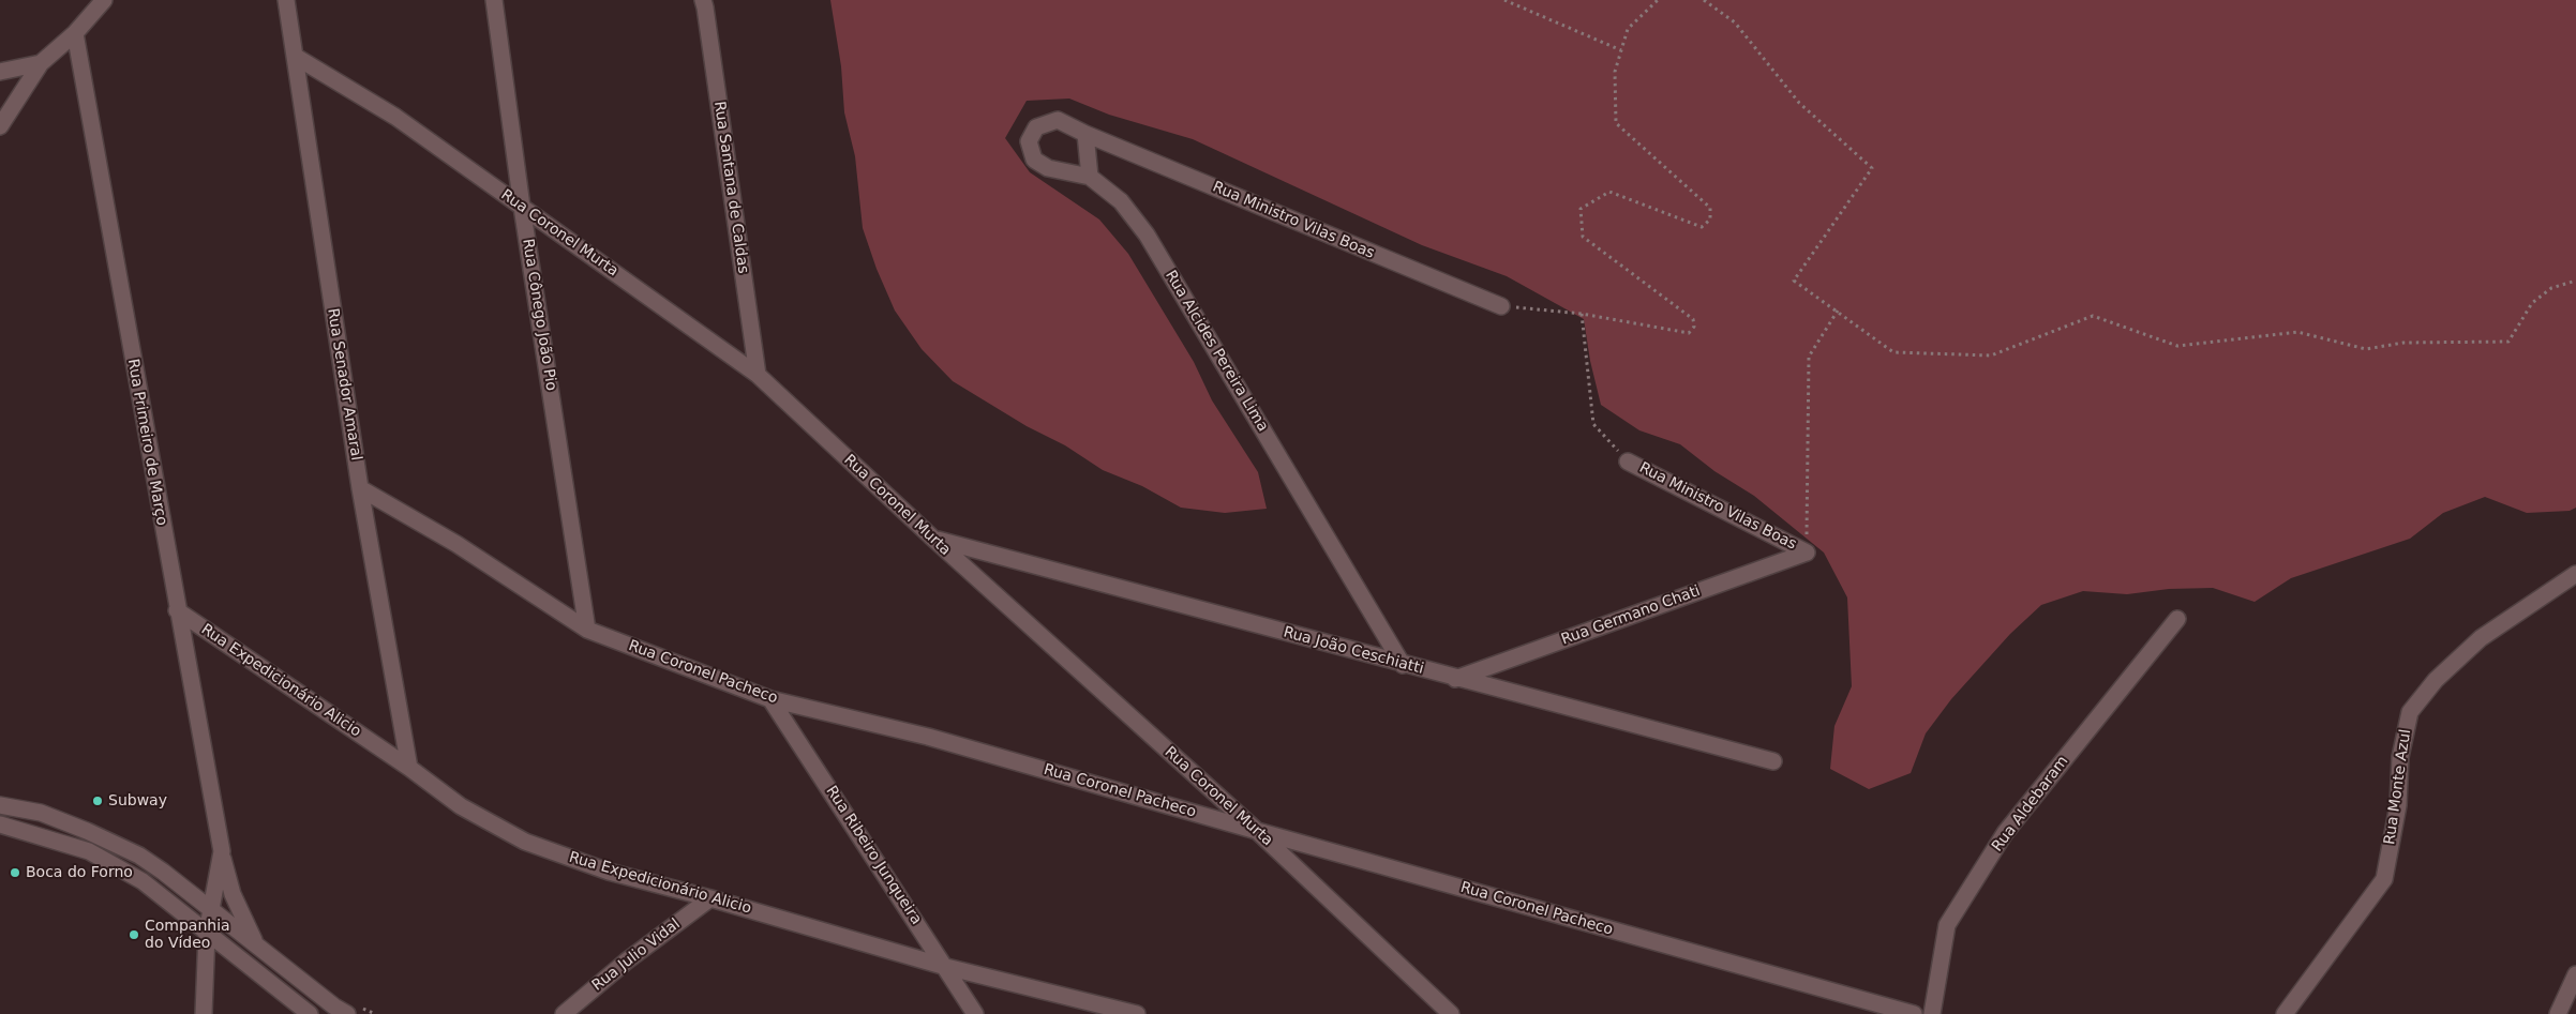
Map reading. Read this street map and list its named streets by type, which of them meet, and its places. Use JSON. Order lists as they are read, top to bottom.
{
  "streets": {
    "street": [
      "Rua Santana de Caldas",
      "Rua Ministro Vilas Boas",
      "Rua Coronel Murta",
      "Rua Cônego João Pio",
      "Rua Alcides Pereira Lima",
      "Rua Senador Amaral",
      "Rua Primeiro de Março",
      "Rua Germano Chati",
      "Rua João Ceschiatti",
      "Rua Coronel Pacheco",
      "Rua Expedicionário Alicio",
      "Rua Monte Azul",
      "Rua Aldebaram",
      "Rua Ribeiro Junqueira",
      "Rua Julio Vidal"
    ]
  },
  "crossings": [
    ["Rua Santana de Caldas", "Rua Coronel Murta"],
    ["Rua Ministro Vilas Boas", "Rua Alcides Pereira Lima"],
    ["Rua Ministro Vilas Boas", "Rua Germano Chati"],
    ["Rua Coronel Murta", "Rua Cônego João Pio"],
    ["Rua Coronel Murta", "Rua Senador Amaral"],
    ["Rua Coronel Murta", "Rua João Ceschiatti"],
    ["Rua Coronel Murta", "Rua Coronel Pacheco"],
    ["Rua Cônego João Pio", "Rua Coronel Pacheco"],
    ["Rua Alcides Pereira Lima", "Rua João Ceschiatti"],
    ["Rua Senador Amaral", "Rua Coronel Pacheco"],
    ["Rua Senador Amaral", "Rua Expedicionário Alicio"],
    ["Rua Primeiro de Março", "Rua Expedicionário Alicio"],
    ["Rua Germano Chati", "Rua João Ceschiatti"],
    ["Rua Coronel Pacheco", "Rua Ribeiro Junqueira"],
    ["Rua Expedicionário Alicio", "Rua Ribeiro Junqueira"],
    ["Rua Expedicionário Alicio", "Rua Julio Vidal"]
  ],
  "places": ["Subway", "Boca do Forno", "Companhia do Vídeo"]
}
